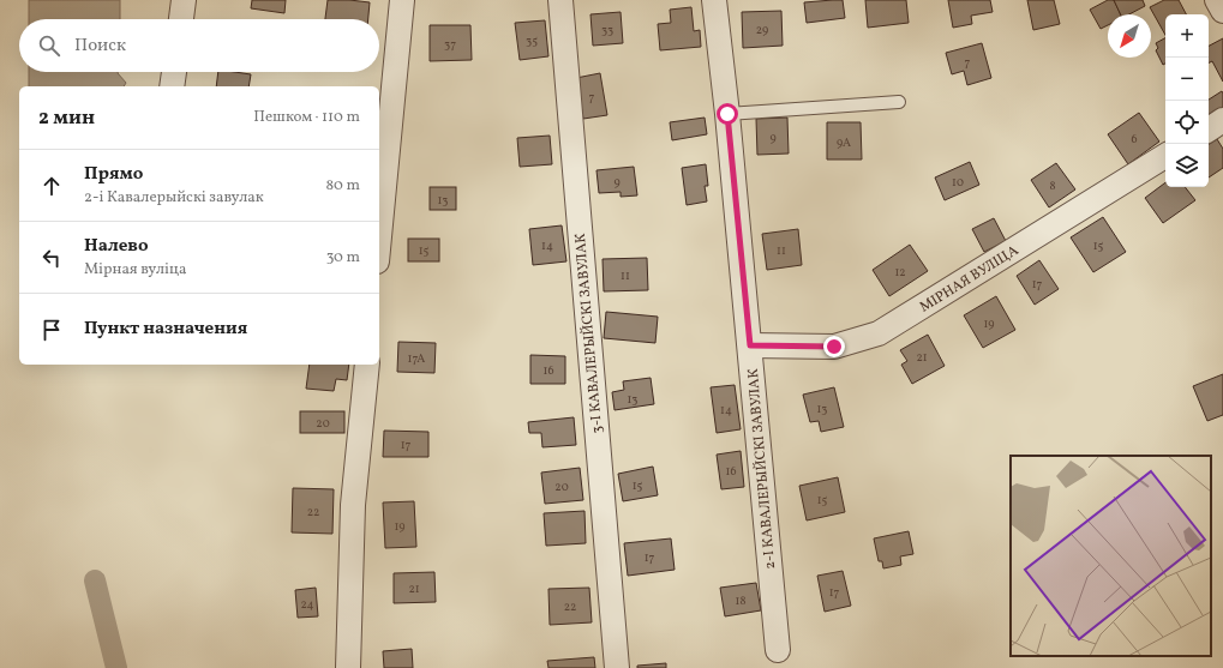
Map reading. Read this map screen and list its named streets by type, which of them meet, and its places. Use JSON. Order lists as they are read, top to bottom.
{
  "streets": {
    "street": ["МІРНАЯ ВУЛІЦА", "3-І КАВАЛЕРЫЙСКІ ЗАВУЛАК", "2-І КАВАЛЕРЫЙСКІ ЗАВУЛАК"]
  },
  "crossings": [
    ["МІРНАЯ ВУЛІЦА", "2-І КАВАЛЕРЫЙСКІ ЗАВУЛАК"]
  ],
  "house_numbers": [
    "33",
    "29",
    "35",
    "37",
    "7",
    "7",
    "9",
    "6",
    "9А",
    "9",
    "10",
    "8",
    "13",
    "14",
    "15",
    "15",
    "11",
    "12",
    "11",
    "17",
    "19",
    "21",
    "17А",
    "16",
    "13",
    "13",
    "14",
    "20",
    "17",
    "16",
    "15",
    "20",
    "15",
    "22",
    "19",
    "17",
    "21",
    "17",
    "18",
    "24",
    "22"
  ],
  "north": "bottom left",
  "page": {
    "map_buttons": ["+", "−"],
    "search": "Поиск",
    "heading": ["2 мин", "Пешком · 110 m"],
    "list": [
      ["Прямо", "2-і Кавалерыйскі завулак", "80 m"],
      ["Налево", "Мірная вуліца", "30 m"],
      "Пункт назначения"
    ]
  }
}
